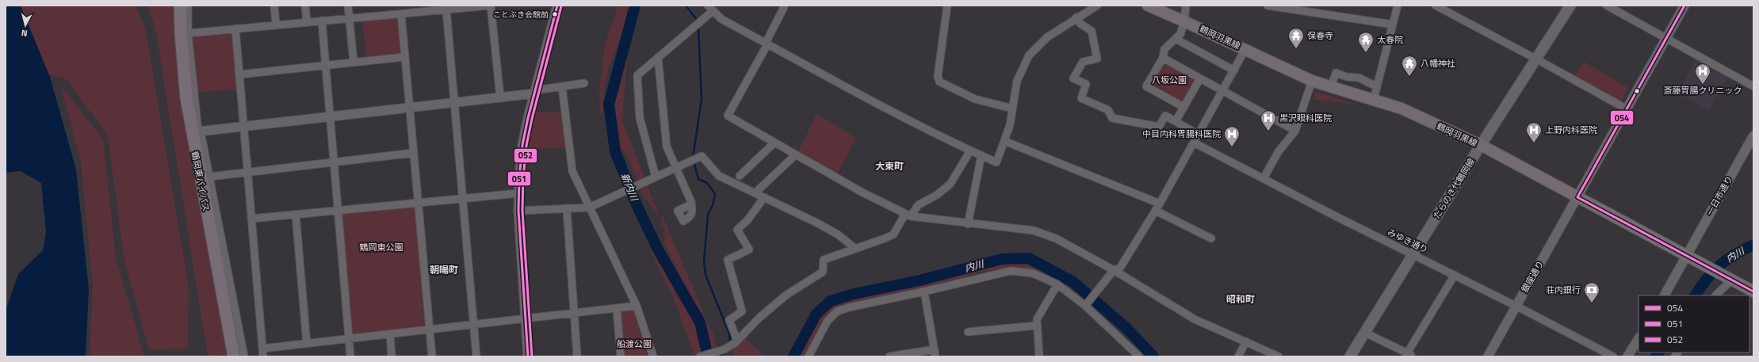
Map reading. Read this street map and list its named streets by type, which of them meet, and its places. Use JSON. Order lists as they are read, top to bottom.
{
  "streets": {
    "highway": ["鶴岡東バイパス"],
    "main road": ["鶴岡羽黒線", "たらのき代鶴岡線"],
    "street": ["一日市通り", "みゆき通り", "銀座通り"]
  },
  "crossings": [
    ["鶴岡羽黒線", "たらのき代鶴岡線"],
    ["鶴岡羽黒線", "一日市通り"],
    ["鶴岡羽黒線", "銀座通り"],
    ["たらのき代鶴岡線", "みゆき通り"],
    ["みゆき通り", "銀座通り"]
  ],
  "districts": ["大東町", "朝暘町", "昭和町"],
  "water": ["新内川", "内川"],
  "parks": ["八坂公園", "鶴岡東公園", "船渡公園"],
  "places": {
    "other": ["ことぶき会館前"],
    "temple": ["保春寺", "太春院", "八幡神社"],
    "hospital": [
      "斎藤胃腸クリニック",
      "黒沢眼科医院",
      "上野内科医院",
      "中目内科胃腸科医院"
    ],
    "bank": ["荘内銀行"]
  },
  "lines": ["transit line 054", "transit line 051", "transit line 052"],
  "legend": ["054", "051", "052"],
  "north": "bottom"
}
